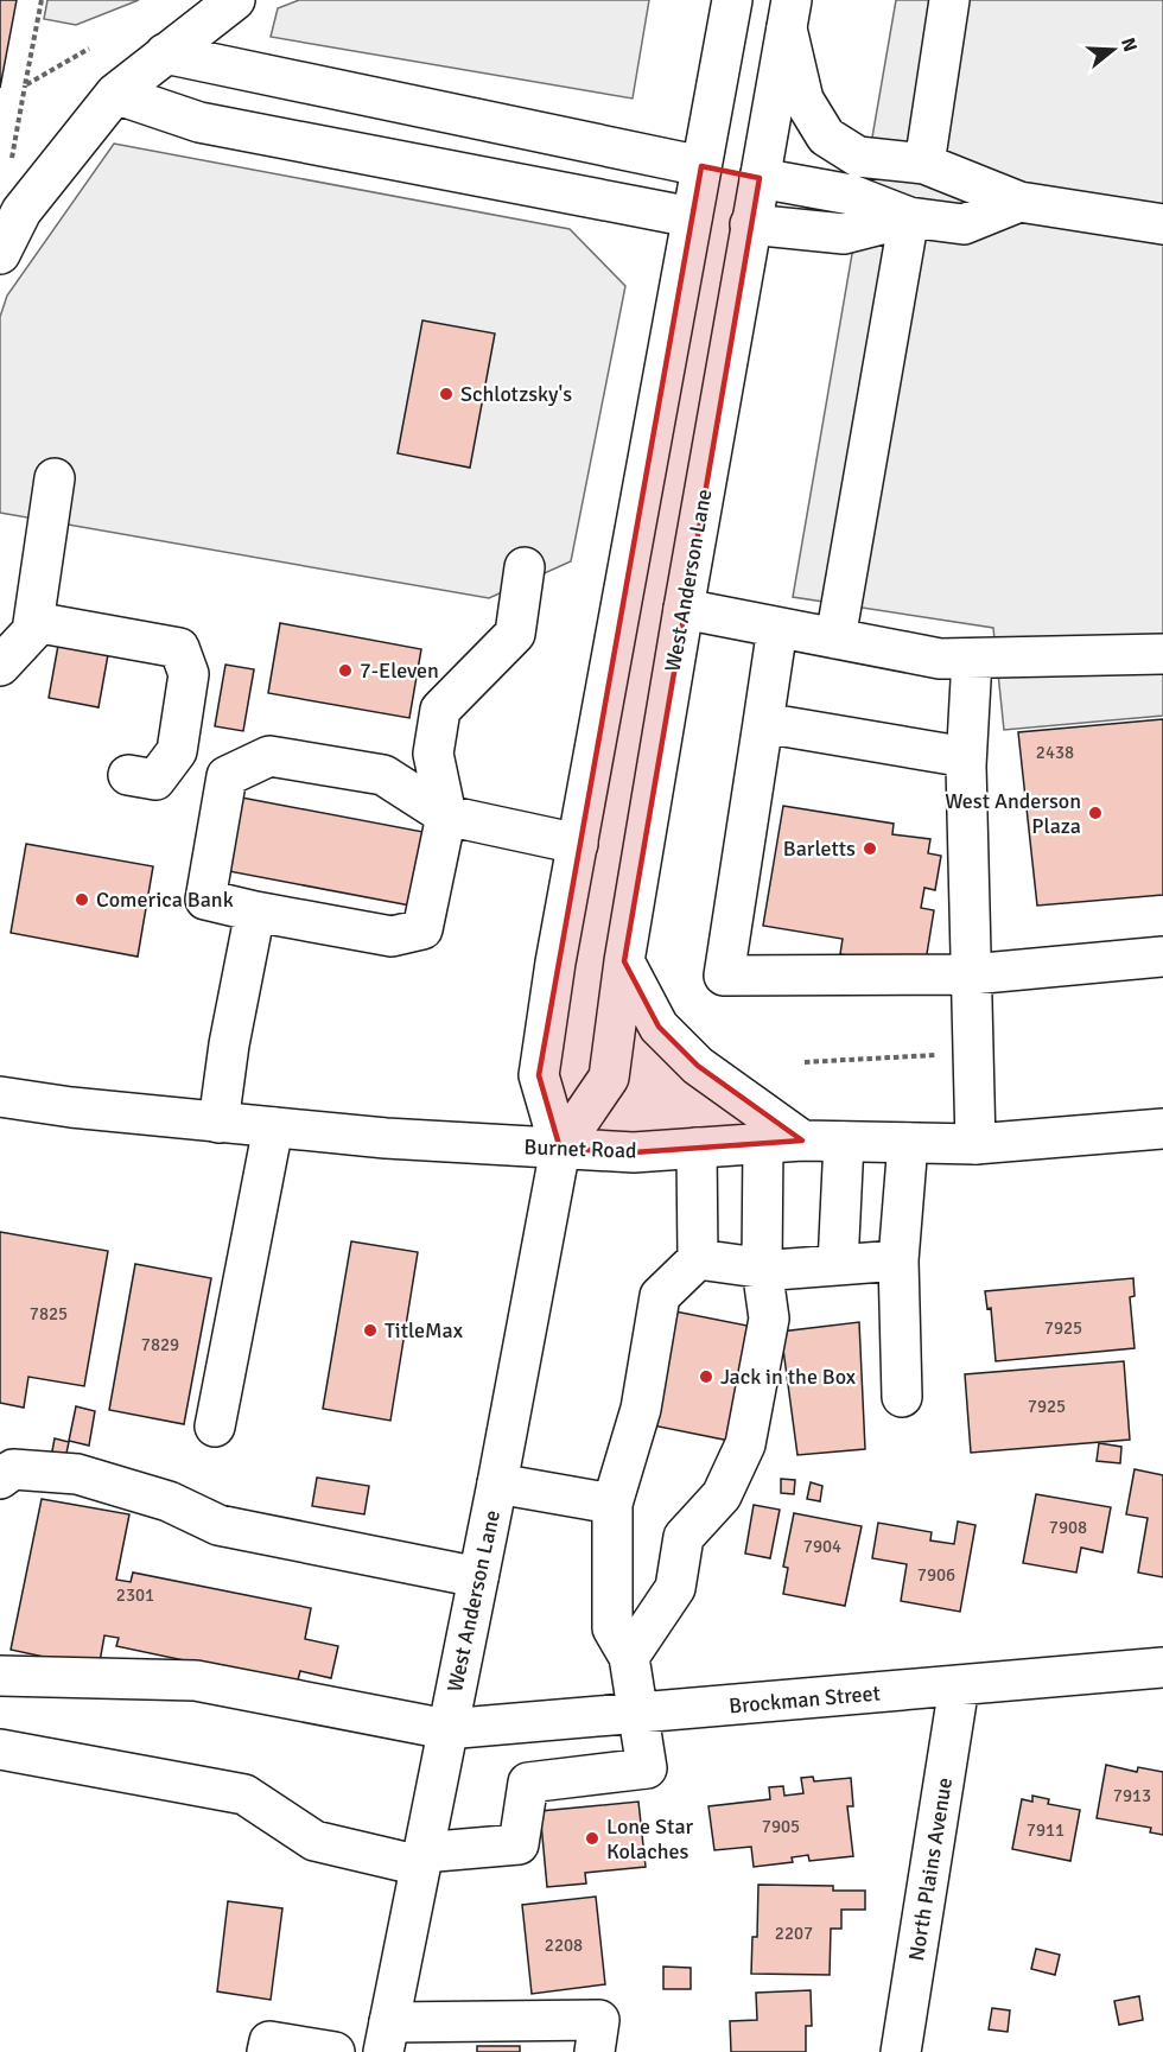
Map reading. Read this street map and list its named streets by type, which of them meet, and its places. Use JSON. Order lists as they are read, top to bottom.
{
  "streets": {
    "main road": [
      "West Anderson Lane",
      "Burnet Road",
      "Brockman Street",
      "North Plains Avenue"
    ]
  },
  "crossings": [
    ["West Anderson Lane", "Burnet Road"],
    ["West Anderson Lane", "Brockman Street"],
    ["Brockman Street", "North Plains Avenue"]
  ],
  "places": [
    "Schlotzsky's",
    "7-Eleven",
    "West Anderson Plaza",
    "Barletts",
    "Comerica Bank",
    "TitleMax",
    "Jack in the Box",
    "Lone Star Kolaches"
  ],
  "house_numbers": [
    "2438",
    "7825",
    "7925",
    "7829",
    "7925",
    "7908",
    "7904",
    "7906",
    "2301",
    "7913",
    "7905",
    "7911",
    "2207",
    "2208"
  ],
  "north": "right"
}
